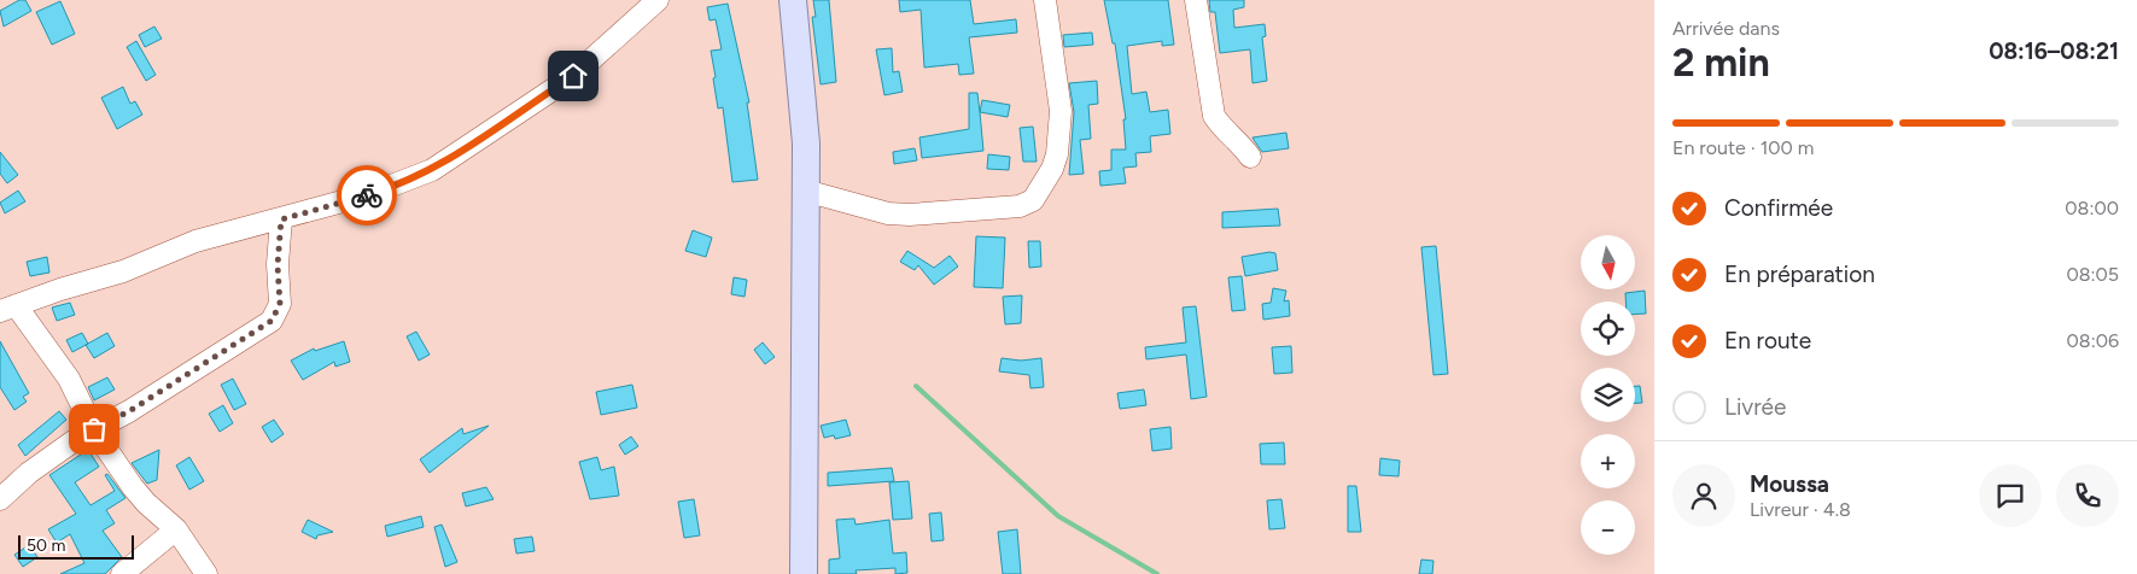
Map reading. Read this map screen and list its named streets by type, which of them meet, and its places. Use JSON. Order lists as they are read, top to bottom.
{
  "scale_bar": "50 m",
  "north": "bottom",
  "page": {
    "heading": ["2 min", "Arrivée dans", "08:16–08:21"],
    "panel": ["Moussa", "Livreur · 4.8"],
    "bar": "En route · 100 m",
    "list": [
      ["Confirmée", "08:00"],
      ["En préparation", "08:05"],
      ["En route", "08:06"],
      "Livrée"
    ],
    "map_buttons": ["+", "−"],
    "scale": "50 m"
  }
}
